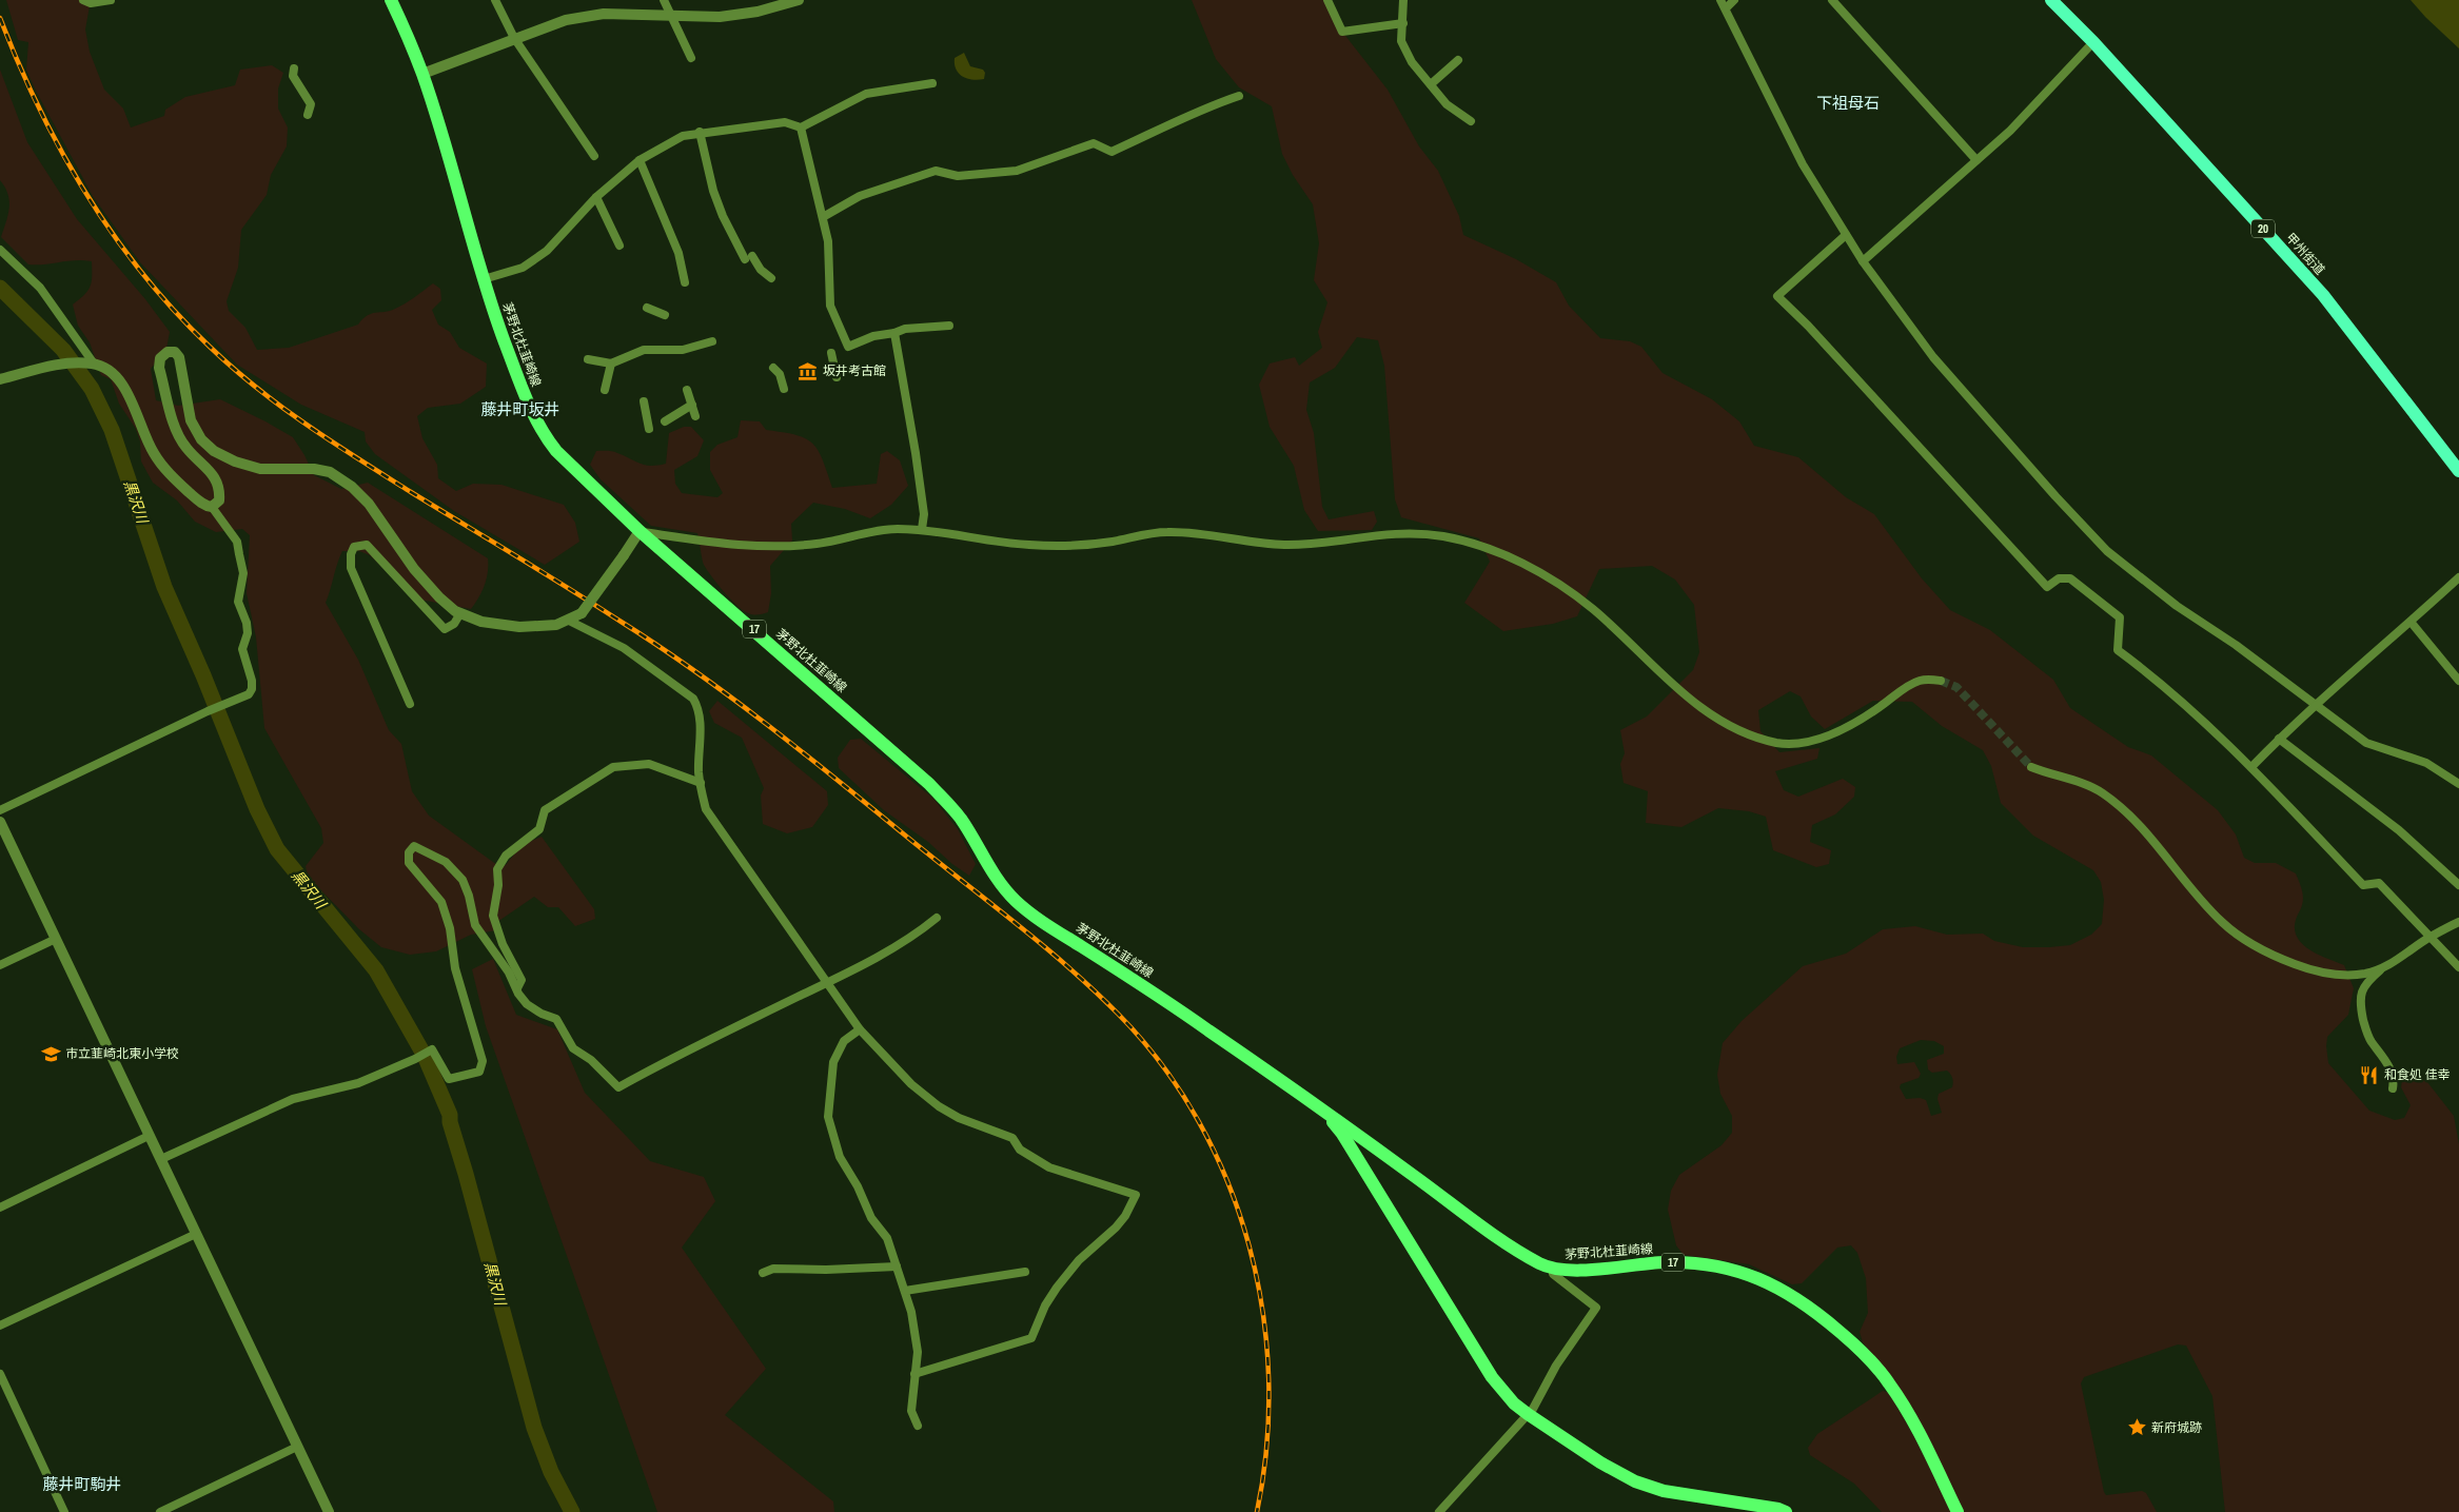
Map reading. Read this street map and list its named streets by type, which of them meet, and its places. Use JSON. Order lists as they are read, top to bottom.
{
  "streets": {
    "highway": ["20", "甲州街道"],
    "main road": ["茅野北杜韮崎線", "17"]
  },
  "districts": ["下祖母石", "藤井町坂井", "藤井町駒井"],
  "water": ["黒沢川"],
  "places": {
    "museum": ["坂井考古館"],
    "school or university": ["市立韮崎北東小学校"],
    "restaurant": ["和食処 佳幸"],
    "place": ["新府城跡"]
  }
}
